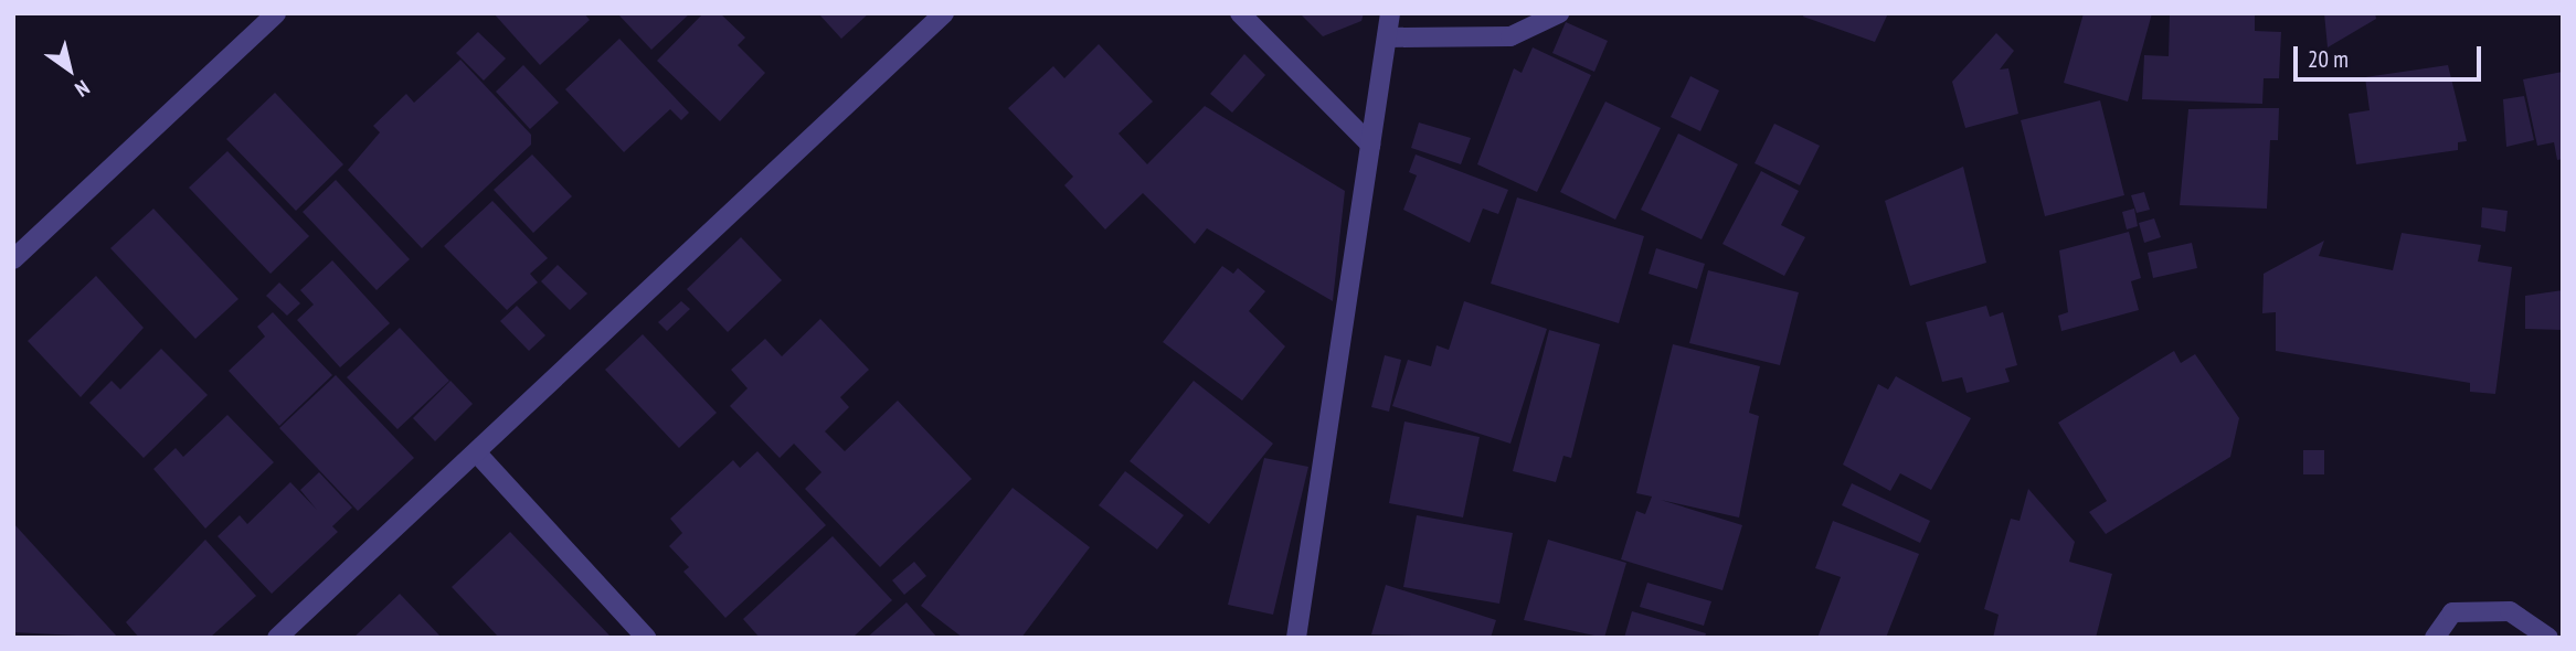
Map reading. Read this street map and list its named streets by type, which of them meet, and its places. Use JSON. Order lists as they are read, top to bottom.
{
  "scale_bar": "20 m",
  "north": "bottom right"
}
